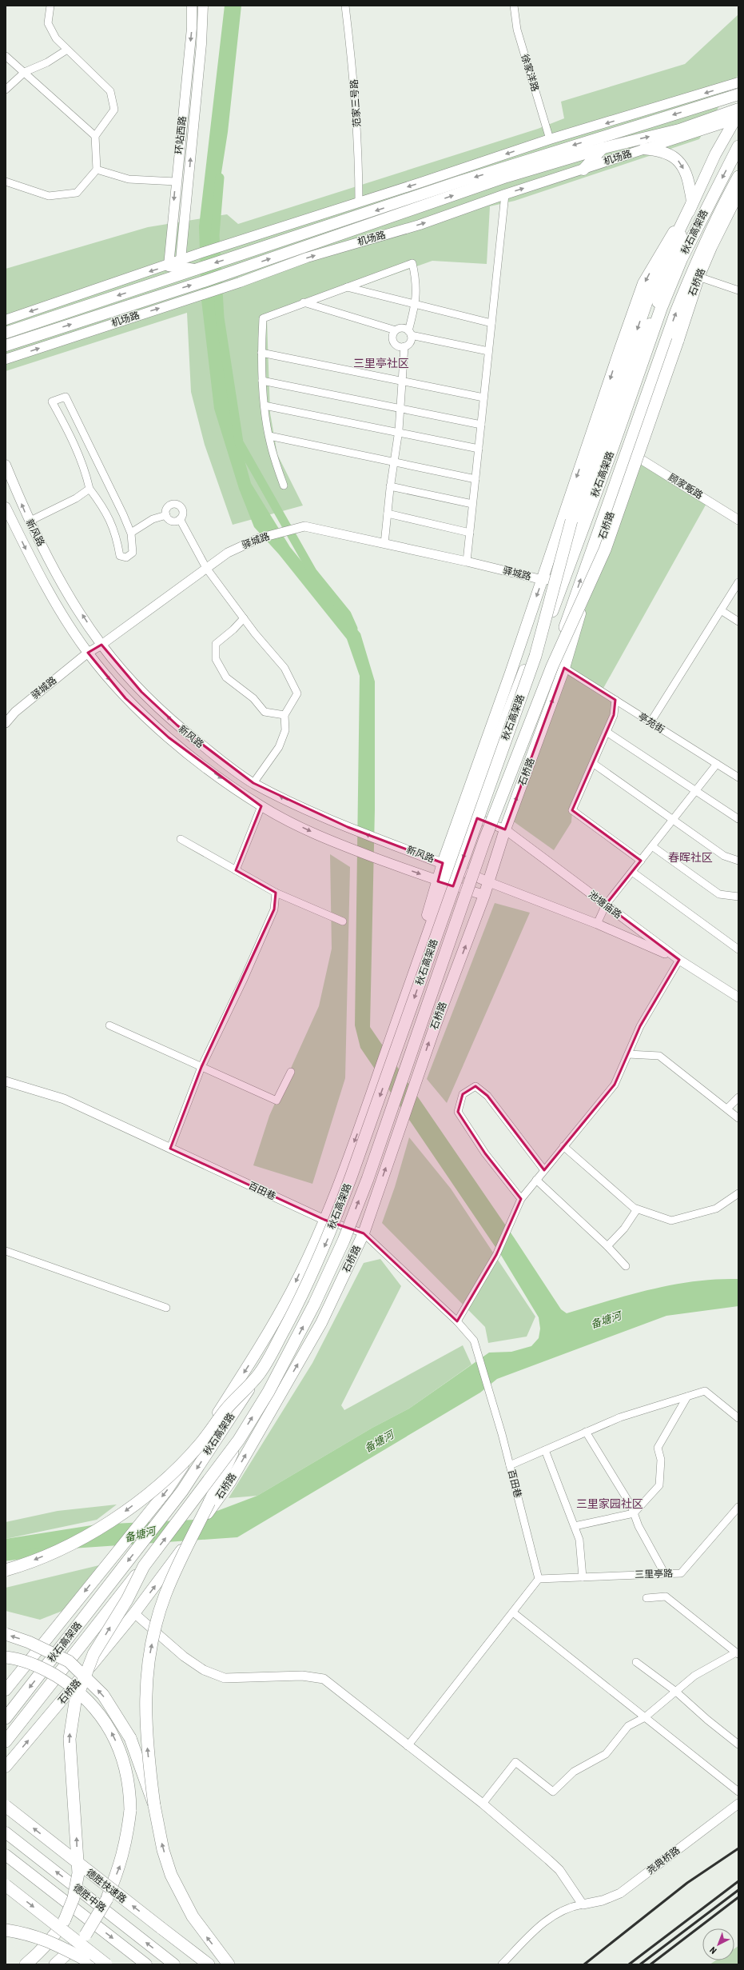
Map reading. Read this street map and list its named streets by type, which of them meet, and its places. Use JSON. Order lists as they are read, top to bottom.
{
  "streets": {
    "highway": ["秋石高架路", "德胜快速路"],
    "main road": [
      "环站西路",
      "机场路",
      "石桥路",
      "新风路",
      "德胜中路"
    ],
    "street": [
      "徐家洋路",
      "范家三号路",
      "顾家畈路",
      "驿城路",
      "亭苑街",
      "池塘庙路",
      "百田巷",
      "三里亭路",
      "尧典桥路"
    ]
  },
  "crossings": [
    ["石桥路", "顾家畈路"],
    ["石桥路", "新风路"],
    ["石桥路", "亭苑街"],
    ["石桥路", "池塘庙路"],
    ["石桥路", "百田巷"],
    ["新风路", "驿城路"],
    ["百田巷", "三里亭路"]
  ],
  "districts": ["三里亭社区", "春晖社区", "三里家园社区"],
  "water": ["备塘河"],
  "north": "bottom left"
}
